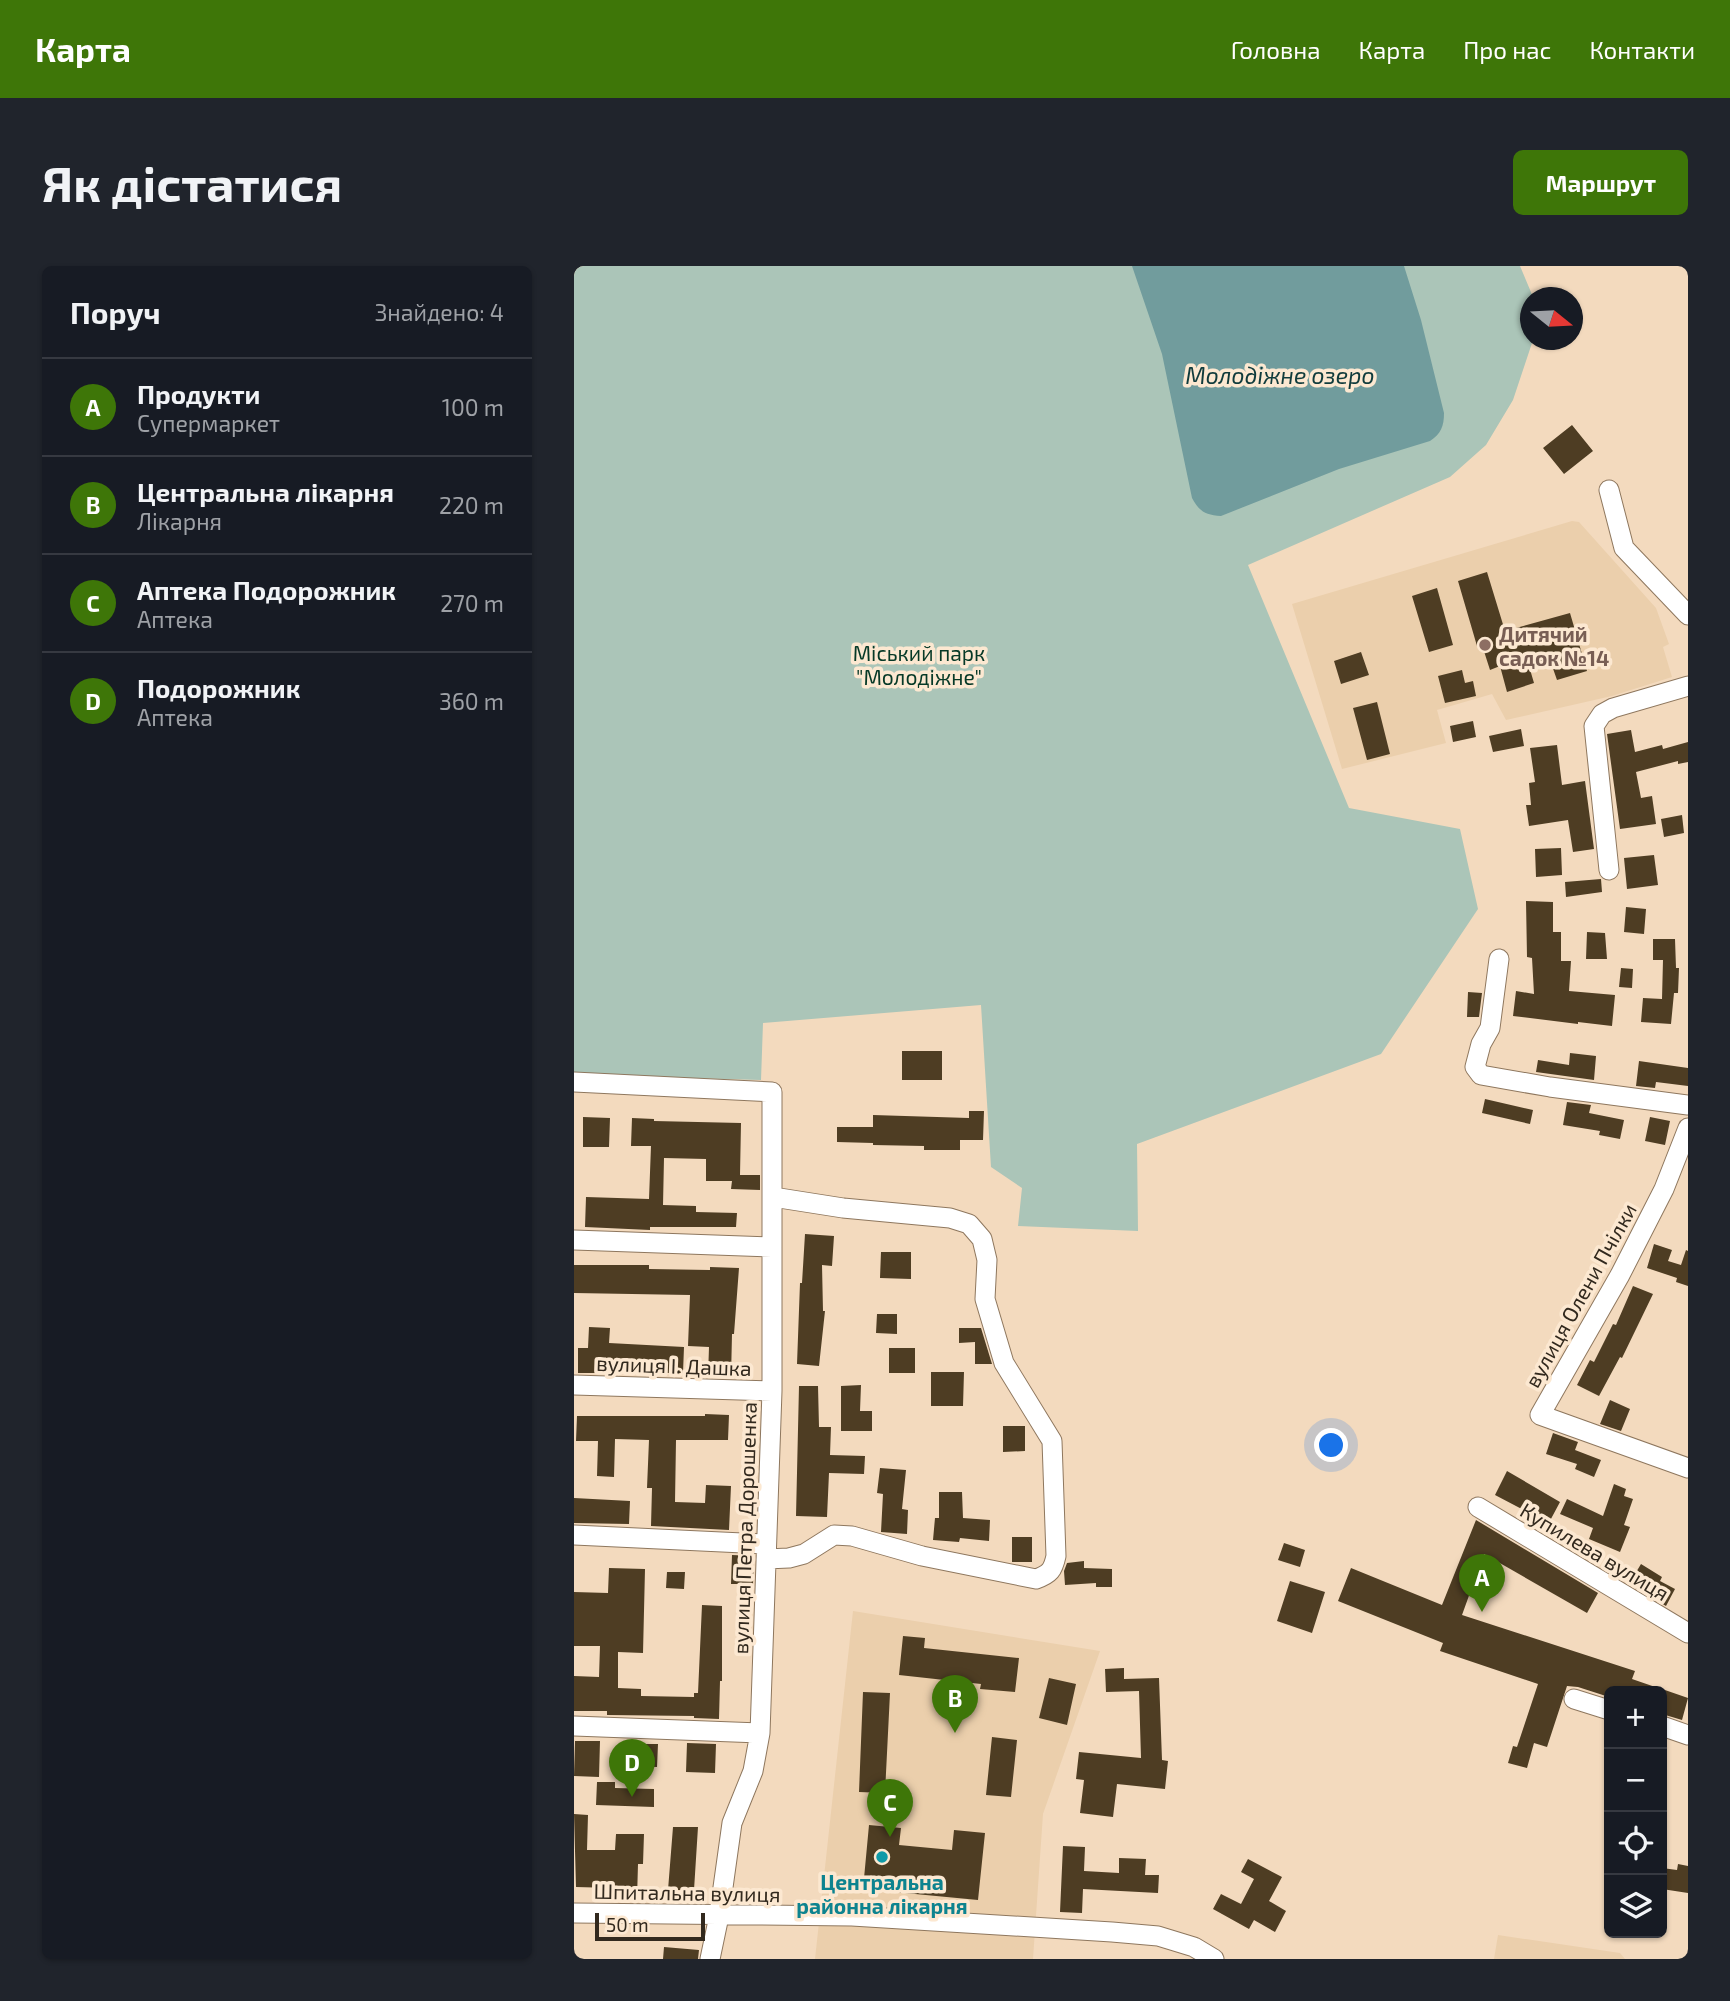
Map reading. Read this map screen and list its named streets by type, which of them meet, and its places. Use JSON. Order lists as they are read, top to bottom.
{
  "streets": {
    "street": [
      "вулиця Олени Пчілки",
      "вулиця І. Дашка",
      "вулиця Петра Дорошенка",
      "Купилева вулиця",
      "Шпитальна вулиця"
    ]
  },
  "crossings": [
    ["вулиця І. Дашка", "вулиця Петра Дорошенка"],
    ["вулиця Петра Дорошенка", "Шпитальна вулиця"]
  ],
  "water": ["Молодіжне озеро"],
  "parks": ["Міський парк \"Молодіжне\""],
  "places": ["Дитячий садок №14", "Центральна районна лікарня"],
  "scale_bar": "50 m",
  "north": "right",
  "page": {
    "header": "Карта",
    "nav": [
      "Головна",
      "Карта",
      "Про нас",
      "Контакти"
    ],
    "buttons": "Маршрут",
    "title": "Як дістатися",
    "heading": ["Поруч", "Знайдено: 4"],
    "list": [
      {
        "mark": "A",
        "name": "Продукти",
        "note": "Супермаркет",
        "value": "100 m"
      },
      {
        "mark": "B",
        "name": "Центральна лікарня",
        "note": "Лікарня",
        "value": "220 m"
      },
      {
        "mark": "C",
        "name": "Аптека Подорожник",
        "note": "Аптека",
        "value": "270 m"
      },
      {
        "mark": "D",
        "name": "Подорожник",
        "note": "Аптека",
        "value": "360 m"
      }
    ],
    "pins": [
      "A",
      "B",
      "D",
      "C"
    ],
    "map_buttons": ["+", "−"],
    "scale": "50 m"
  }
}
